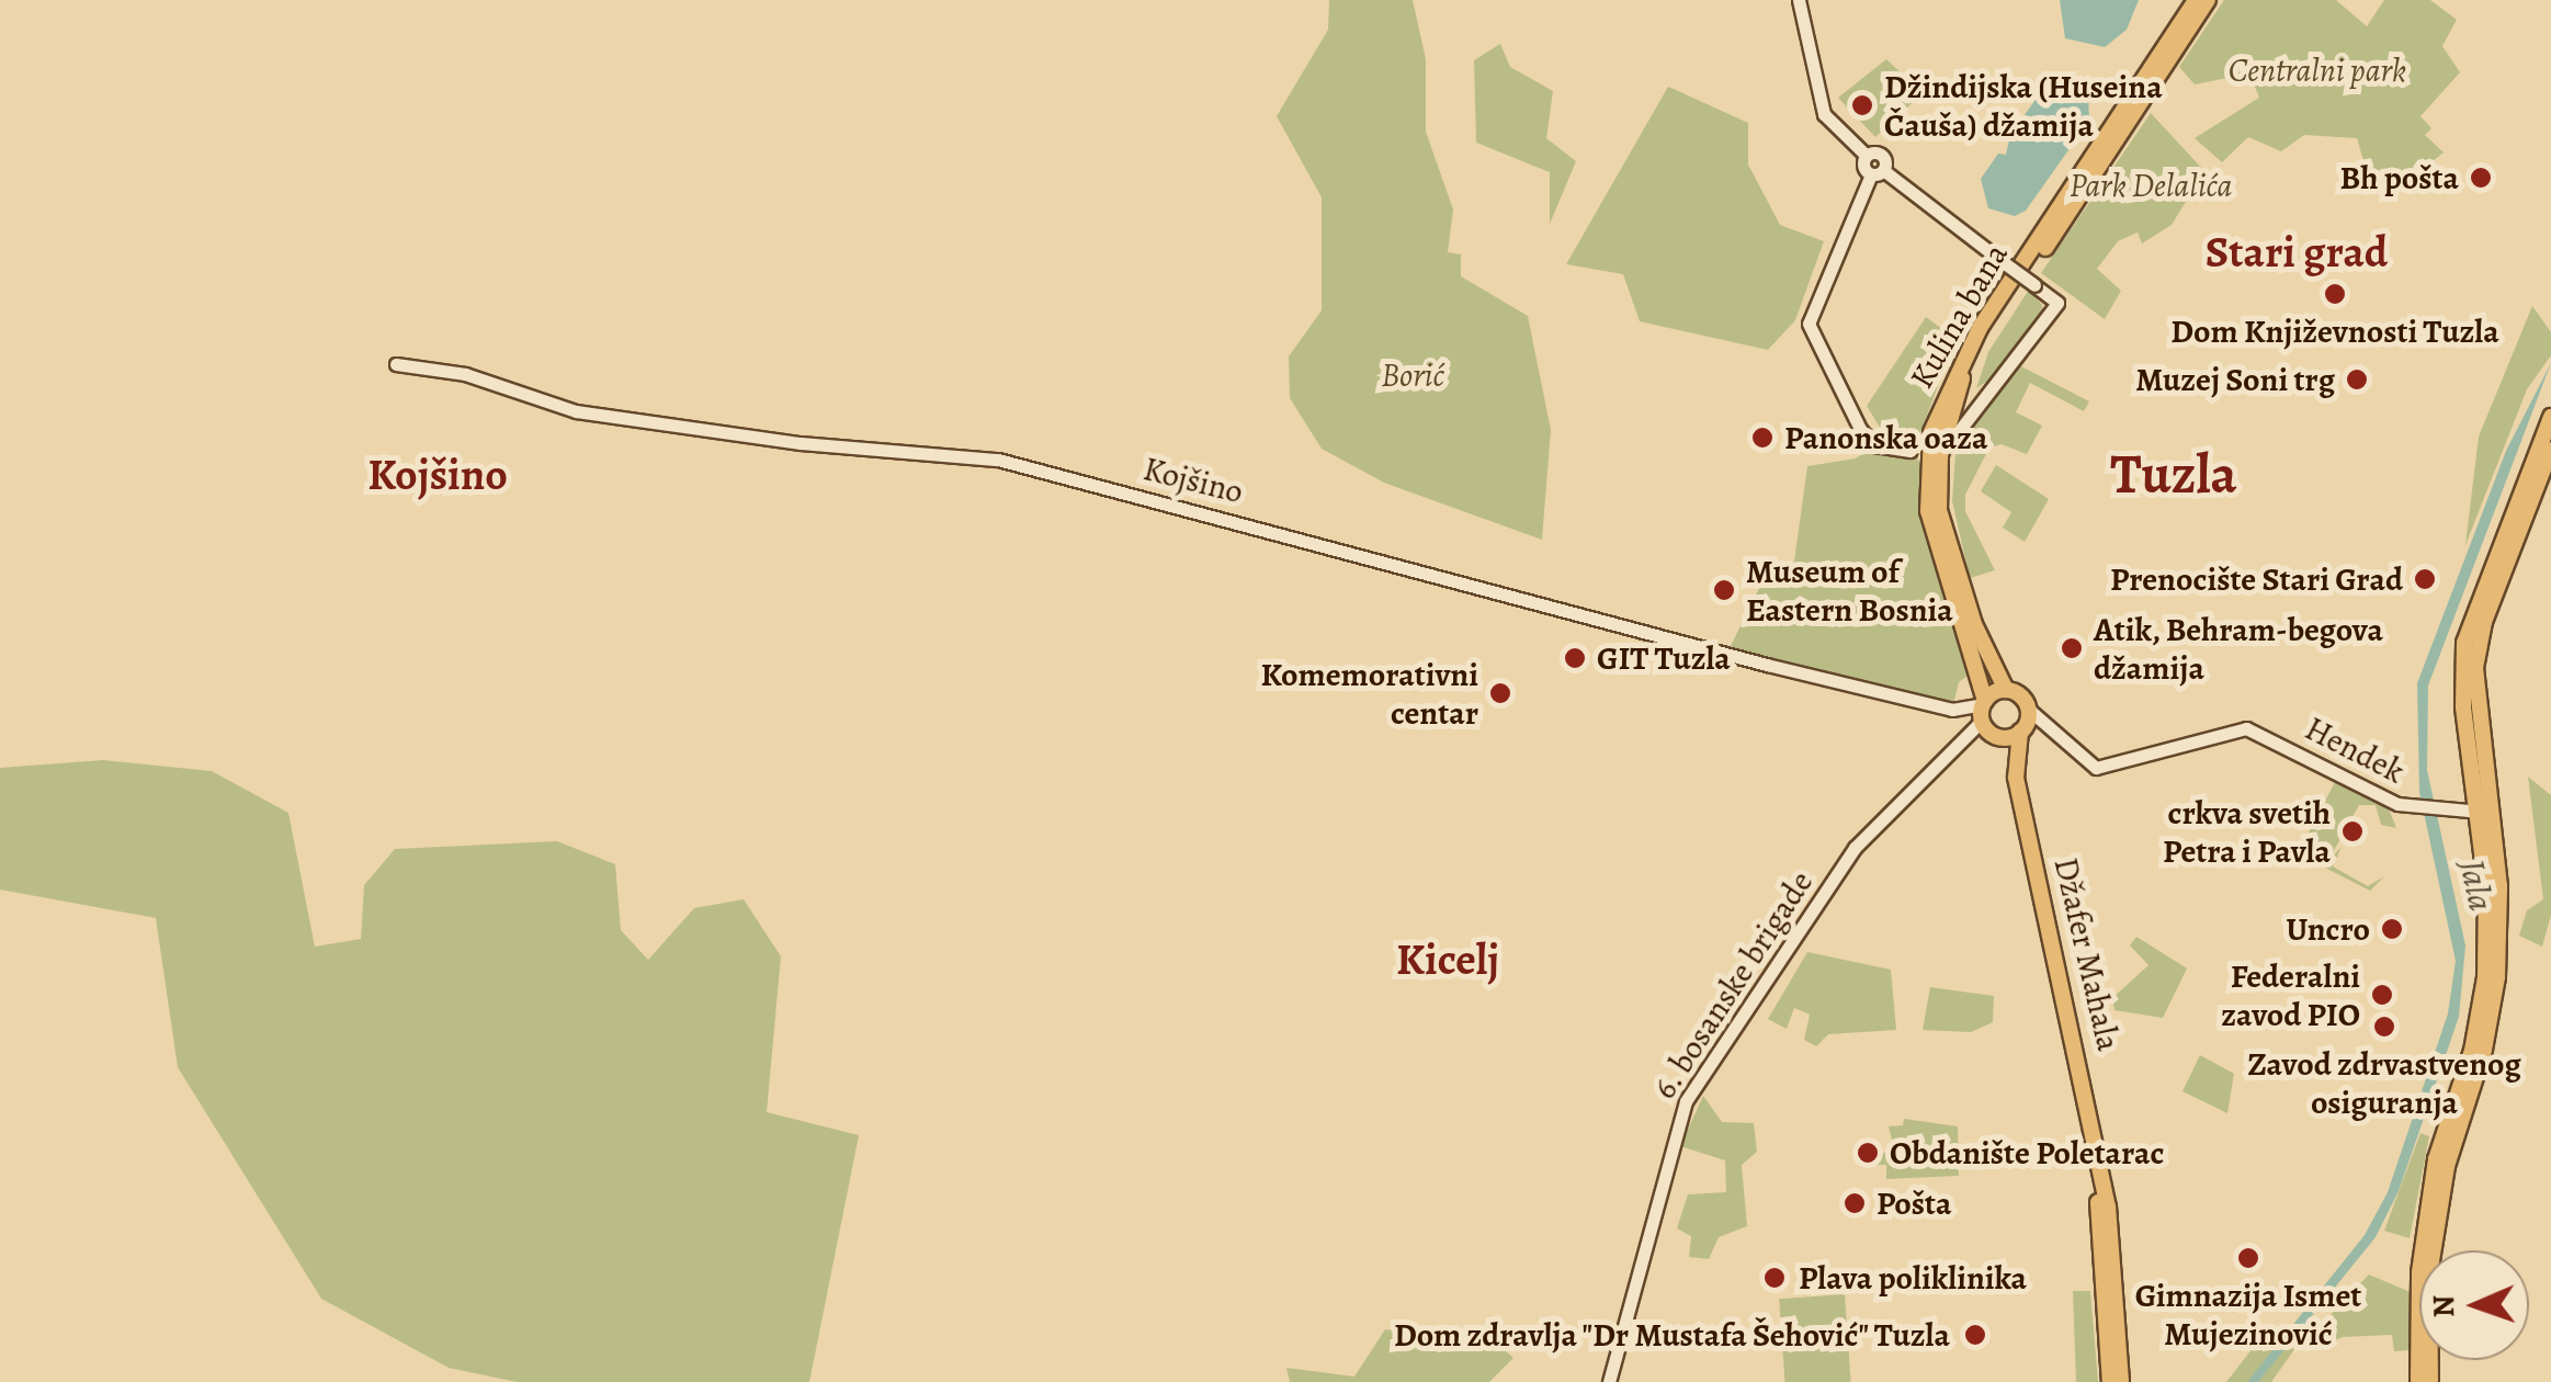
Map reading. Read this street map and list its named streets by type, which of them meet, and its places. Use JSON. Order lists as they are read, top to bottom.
{
  "streets": {
    "main road": ["Kulina bana", "Džafer Mahala"],
    "street": ["Kojšino", "Hendek", "6. bosanske brigade"]
  },
  "crossings": [
    ["Kulina bana", "Kojšino"],
    ["Kulina bana", "Džafer Mahala"],
    ["Kulina bana", "6. bosanske brigade"],
    ["Kojšino", "Džafer Mahala"],
    ["Kojšino", "6. bosanske brigade"],
    ["Hendek", "Džafer Mahala"],
    ["Džafer Mahala", "6. bosanske brigade"]
  ],
  "districts": [
    "Stari grad",
    "Kojšino",
    "Tuzla",
    "Kicelj"
  ],
  "water": ["Jala"],
  "parks": ["Centralni park", "Park Delalića", "Borić"],
  "places": [
    "Džindijska (Huseina Čauša) džamija",
    "Bh pošta",
    "Dom Književnosti Tuzla",
    "Muzej Soni trg",
    "Panonska oaza",
    "Prenocište Stari Grad",
    "Museum of Eastern Bosnia",
    "Atik, Behram-begova džamija",
    "GIT Tuzla",
    "Komemorativni centar",
    "crkva svetih Petra i Pavla",
    "Uncro",
    "Federalni zavod PIO",
    "Zavod zdrvastvenog osiguranja",
    "Obdanište Poletarac",
    "Pošta",
    "Gimnazija Ismet Mujezinović",
    "Plava poliklinika",
    "Dom zdravlja \"Dr Mustafa Šehović\" Tuzla"
  ],
  "north": "left"
}
